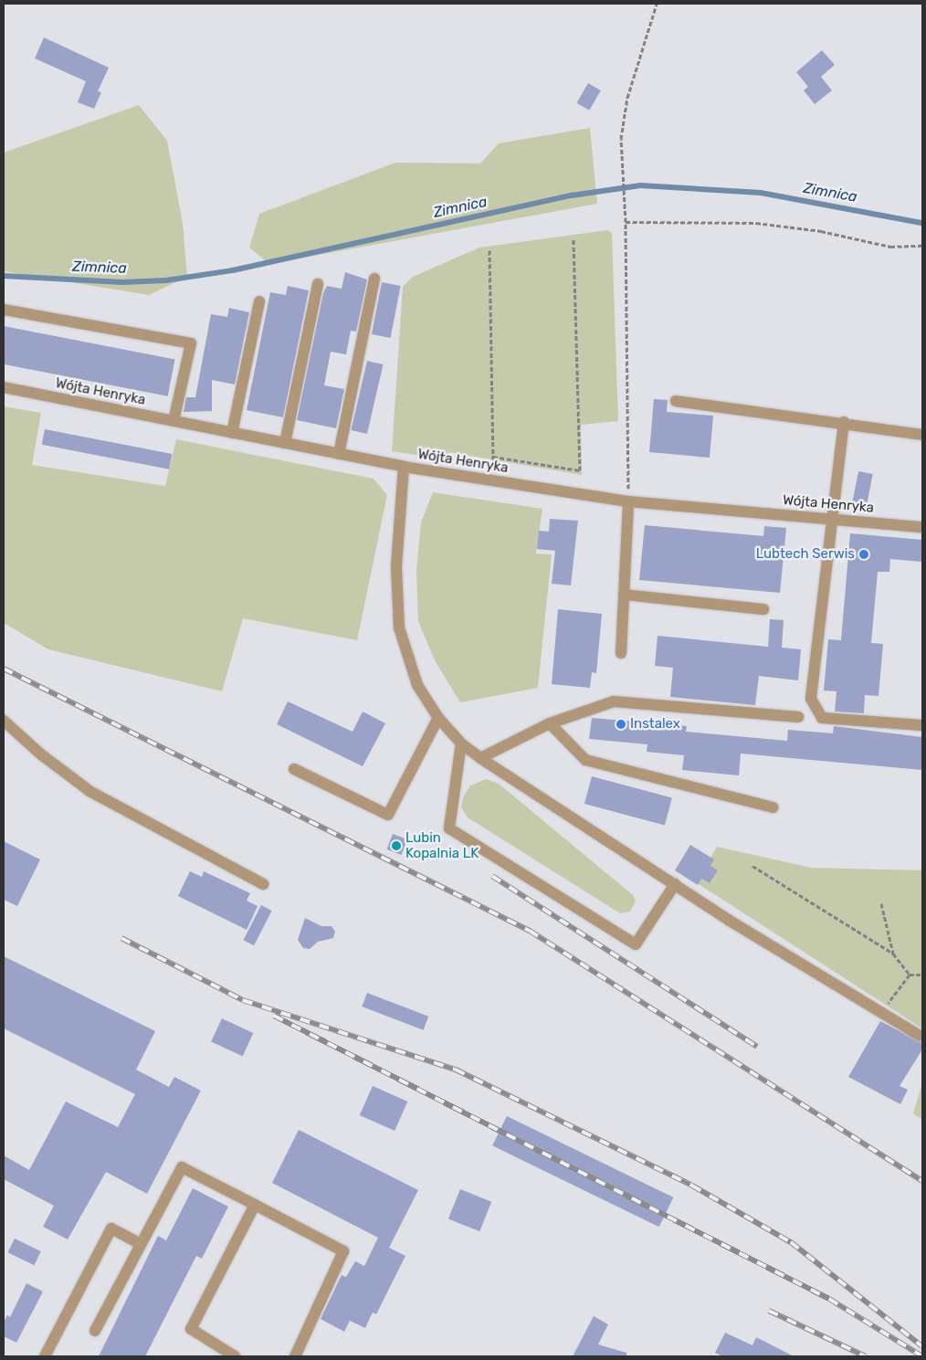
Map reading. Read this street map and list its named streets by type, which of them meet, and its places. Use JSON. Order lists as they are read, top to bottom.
{
  "streets": {
    "street": ["Wójta Henryka"]
  },
  "water": ["Zimnica"],
  "places": ["Lubtech Serwis", "Instalex", "Lubin Kopalnia LK"]
}
